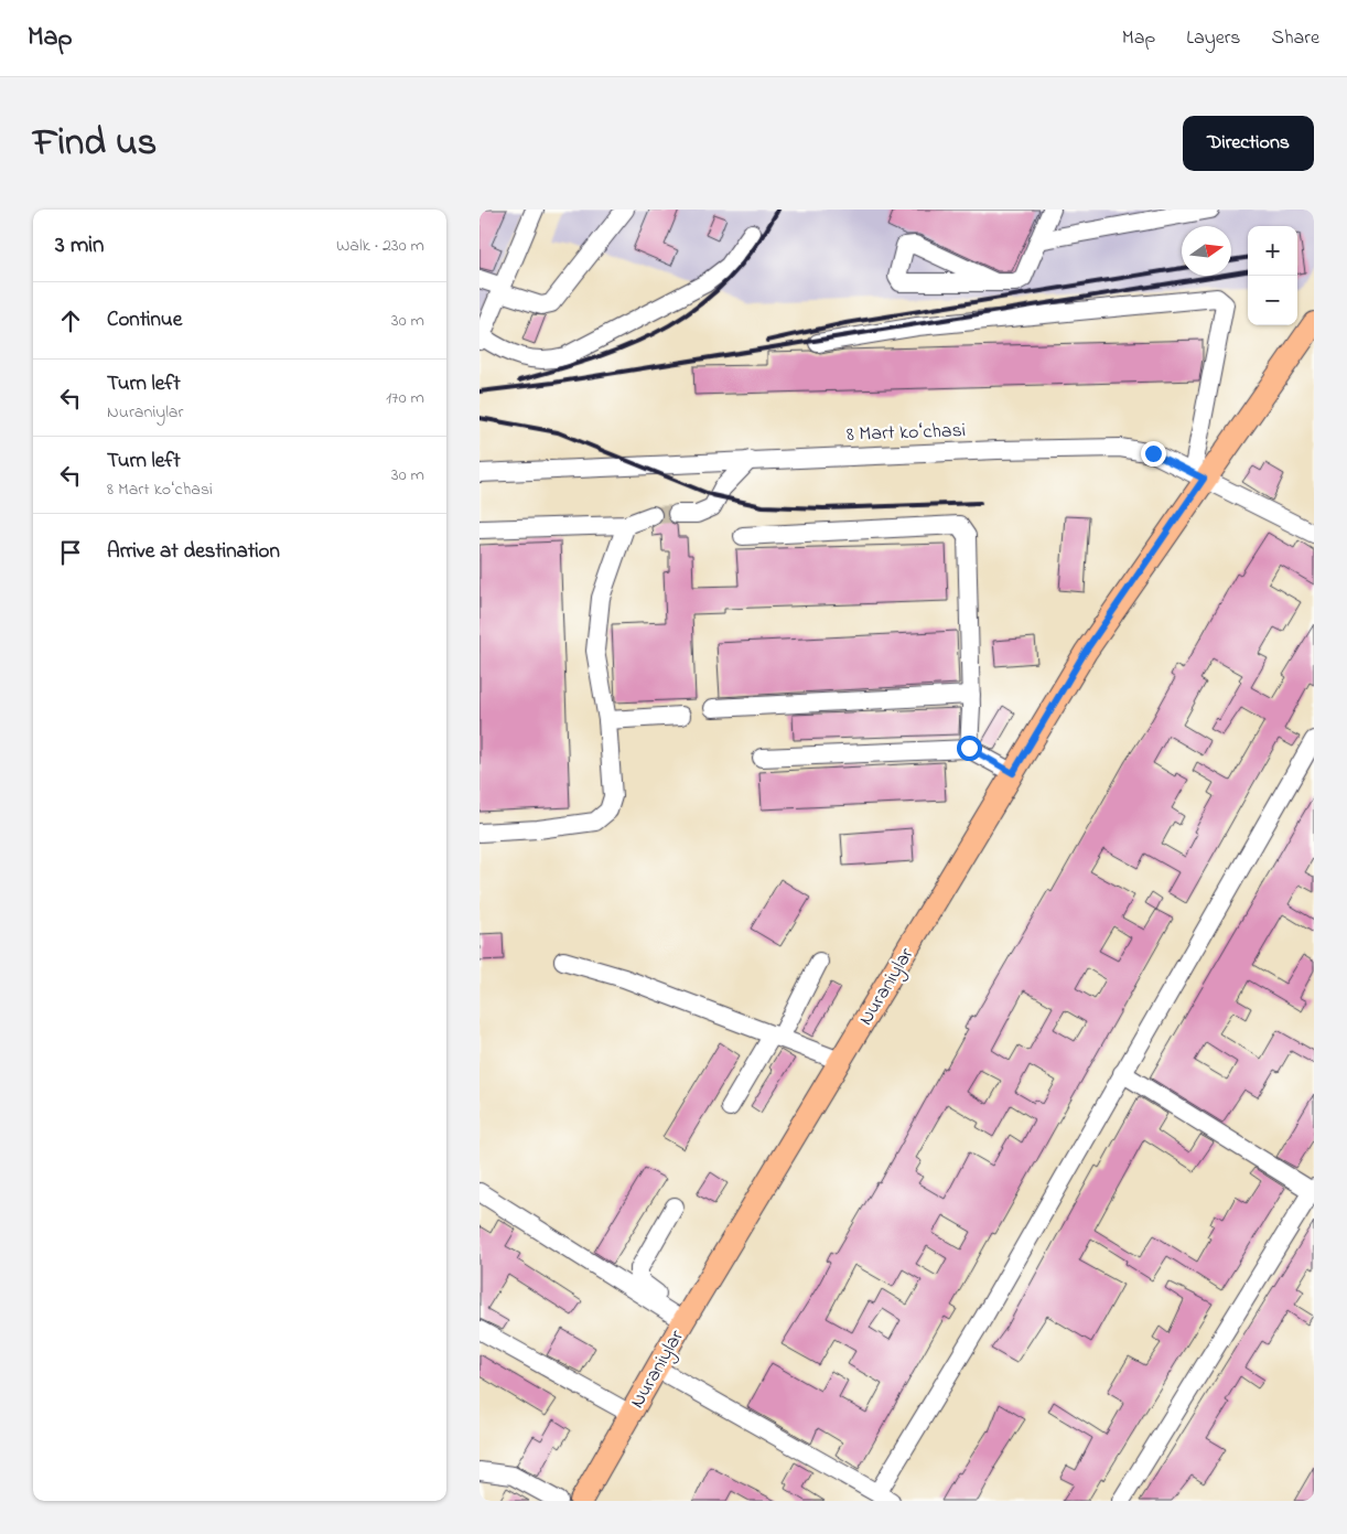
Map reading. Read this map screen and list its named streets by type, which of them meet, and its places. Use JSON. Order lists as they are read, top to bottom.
{
  "streets": {
    "main road": ["Nuraniylar"],
    "street": ["8 Mart koʻchasi"]
  },
  "crossings": [
    ["8 Mart koʻchasi", "Nuraniylar"]
  ],
  "north": "right",
  "page": {
    "header": "Map",
    "nav": ["Map", "Layers", "Share"],
    "title": "Find us",
    "buttons": "Directions",
    "heading": ["3 min", "Walk · 230 m"],
    "map_buttons": ["+", "−"],
    "list": [
      ["Continue", "30 m"],
      ["Turn left", "Nuraniylar", "170 m"],
      ["Turn left", "8 Mart koʻchasi", "30 m"],
      "Arrive at destination"
    ]
  }
}
